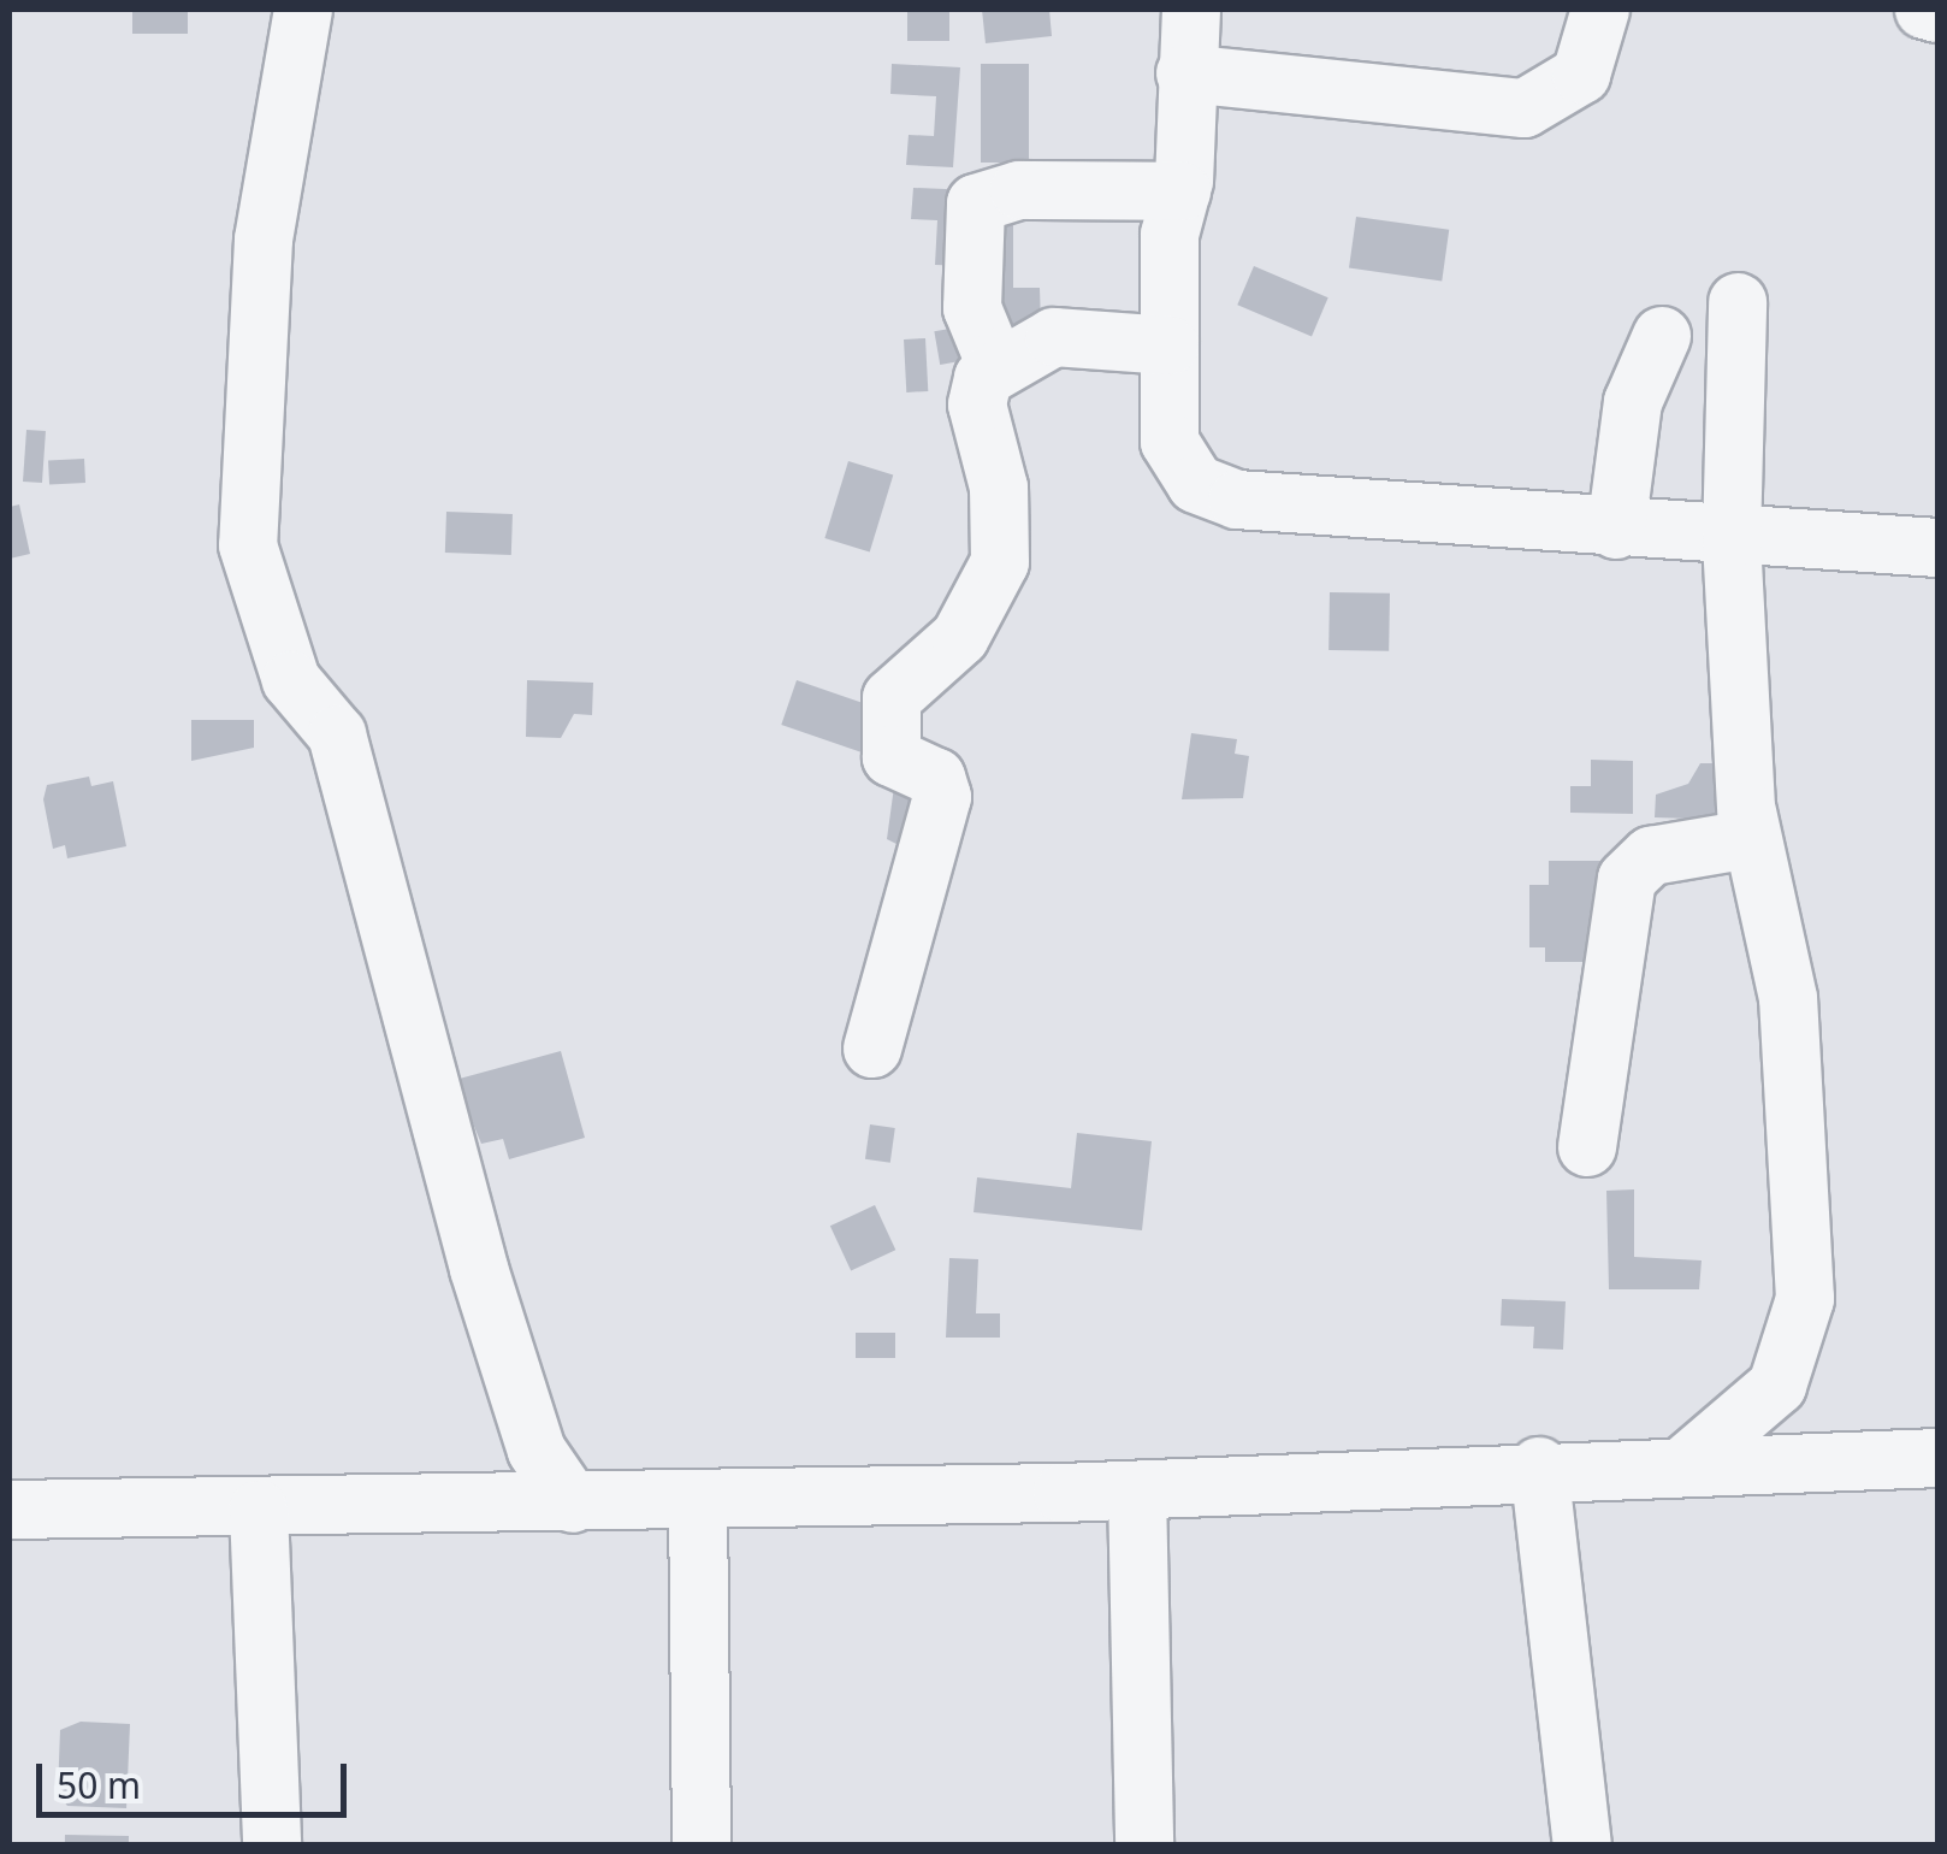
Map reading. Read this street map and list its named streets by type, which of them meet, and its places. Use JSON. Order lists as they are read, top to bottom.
{
  "scale_bar": "50 m"
}
